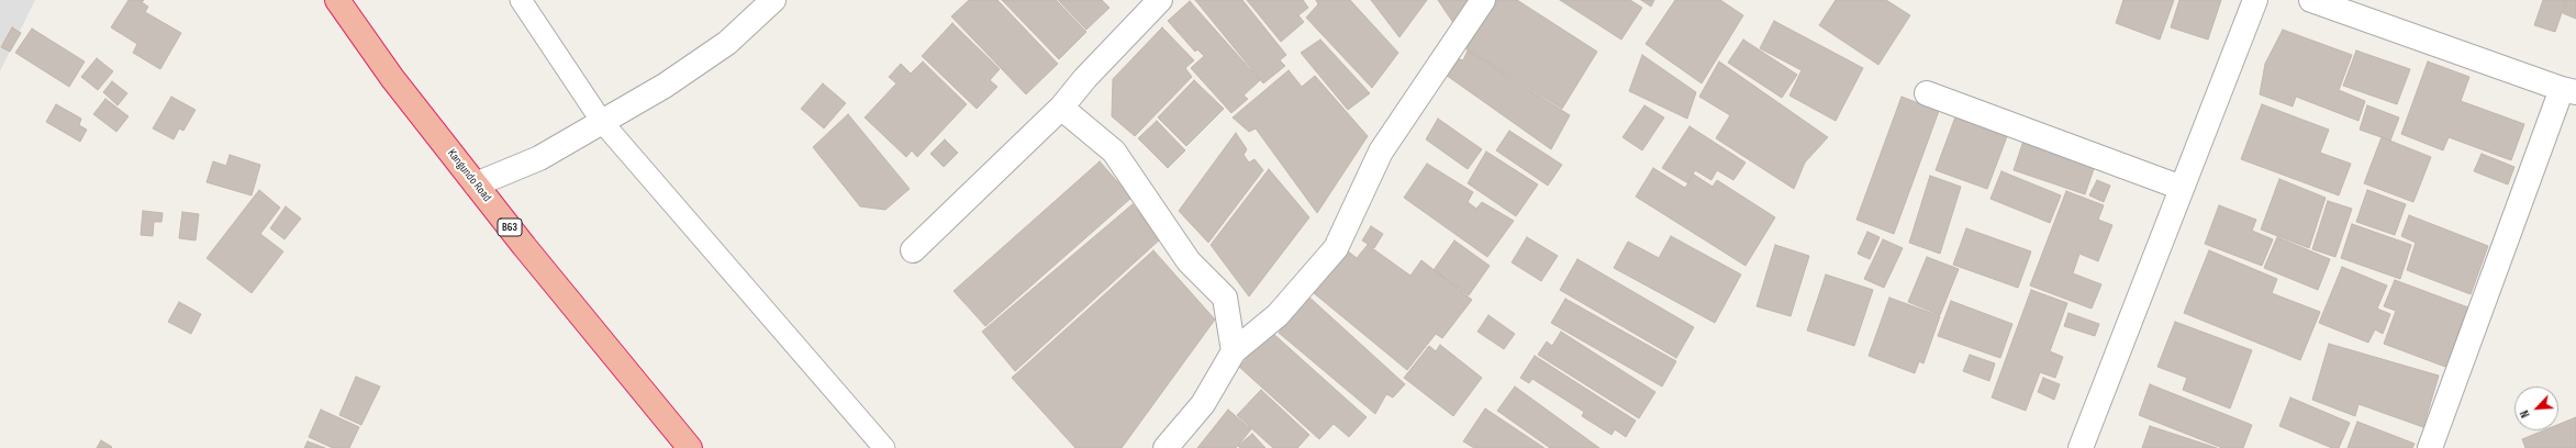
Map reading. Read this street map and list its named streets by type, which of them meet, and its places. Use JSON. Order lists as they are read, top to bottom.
{
  "streets": {
    "highway": ["Kangundo Road", "B63"]
  },
  "north": "bottom left"
}
